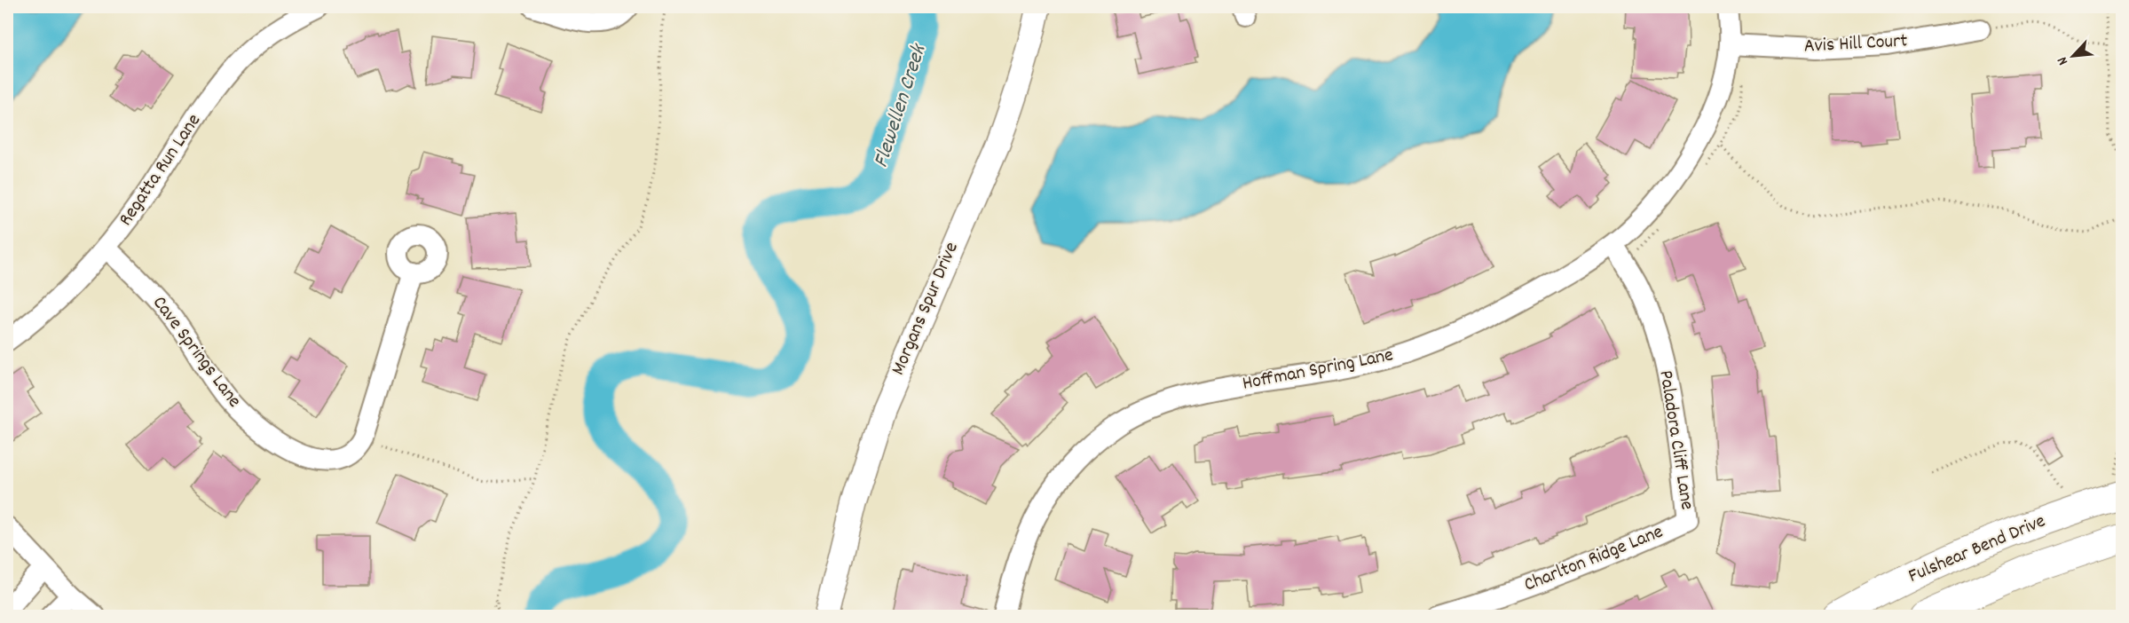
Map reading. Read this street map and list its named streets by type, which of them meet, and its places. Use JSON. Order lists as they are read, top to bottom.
{
  "streets": {
    "main road": ["Fulshear Bend Drive"],
    "street": [
      "Avis Hill Court",
      "Regatta Run Lane",
      "Morgans Spur Drive",
      "Cave Springs Lane",
      "Hoffman Spring Lane",
      "Paladora Cliff Lane",
      "Charlton Ridge Lane"
    ]
  },
  "crossings": [
    ["Avis Hill Court", "Hoffman Spring Lane"],
    ["Regatta Run Lane", "Cave Springs Lane"],
    ["Hoffman Spring Lane", "Paladora Cliff Lane"],
    ["Paladora Cliff Lane", "Charlton Ridge Lane"]
  ],
  "water": ["Flewellen Creek"],
  "north": "bottom left"
}
